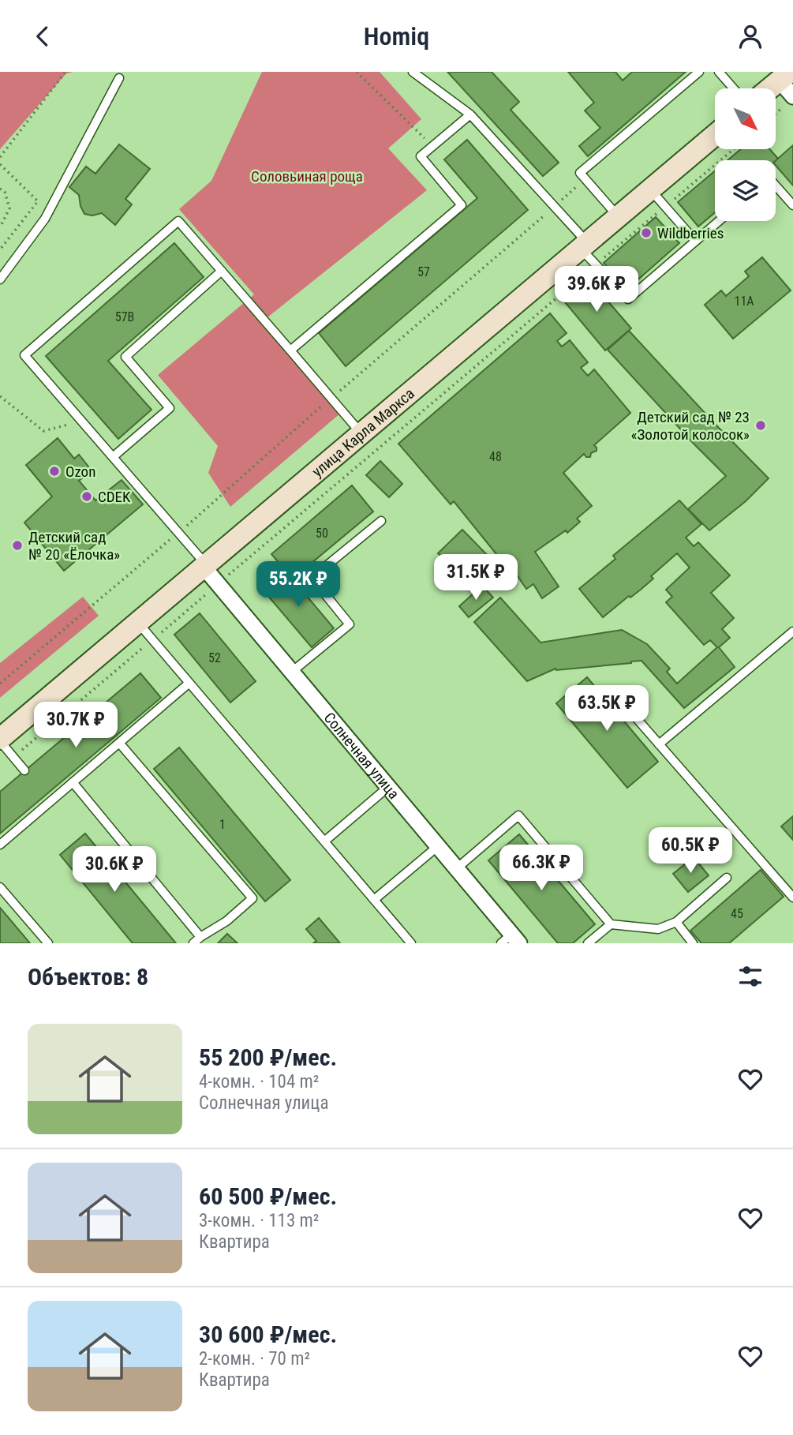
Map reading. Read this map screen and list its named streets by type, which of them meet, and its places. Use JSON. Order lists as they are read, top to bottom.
{
  "streets": {
    "street": ["улица Карла Маркса", "Солнечная улица"]
  },
  "crossings": [
    ["улица Карла Маркса", "Солнечная улица"]
  ],
  "parks": ["Соловьиная роща"],
  "places": [
    "Wildberries",
    "Детский сад № 23 «Золотой колосок»",
    "Ozon",
    "CDEK",
    "Детский сад № 20 «Ёлочка»"
  ],
  "house_numbers": [
    "57",
    "11А",
    "57В",
    "48",
    "50",
    "52",
    "1",
    "45"
  ],
  "north": "bottom right",
  "page": {
    "header": "Homiq",
    "price": [
      "39.6K ₽",
      "31.5K ₽",
      "55.2K ₽",
      "63.5K ₽",
      "30.7K ₽",
      "60.5K ₽",
      "66.3K ₽",
      "30.6K ₽"
    ],
    "heading": "Объектов: 8",
    "list": [
      {
        "name": "55 200 ₽/мес.",
        "note": "4-комн. · 104 m² · Солнечная улица"
      },
      {
        "name": "60 500 ₽/мес.",
        "note": "3-комн. · 113 m² · Квартира"
      },
      {
        "name": "30 600 ₽/мес.",
        "note": "2-комн. · 70 m² · Квартира"
      }
    ]
  }
}
